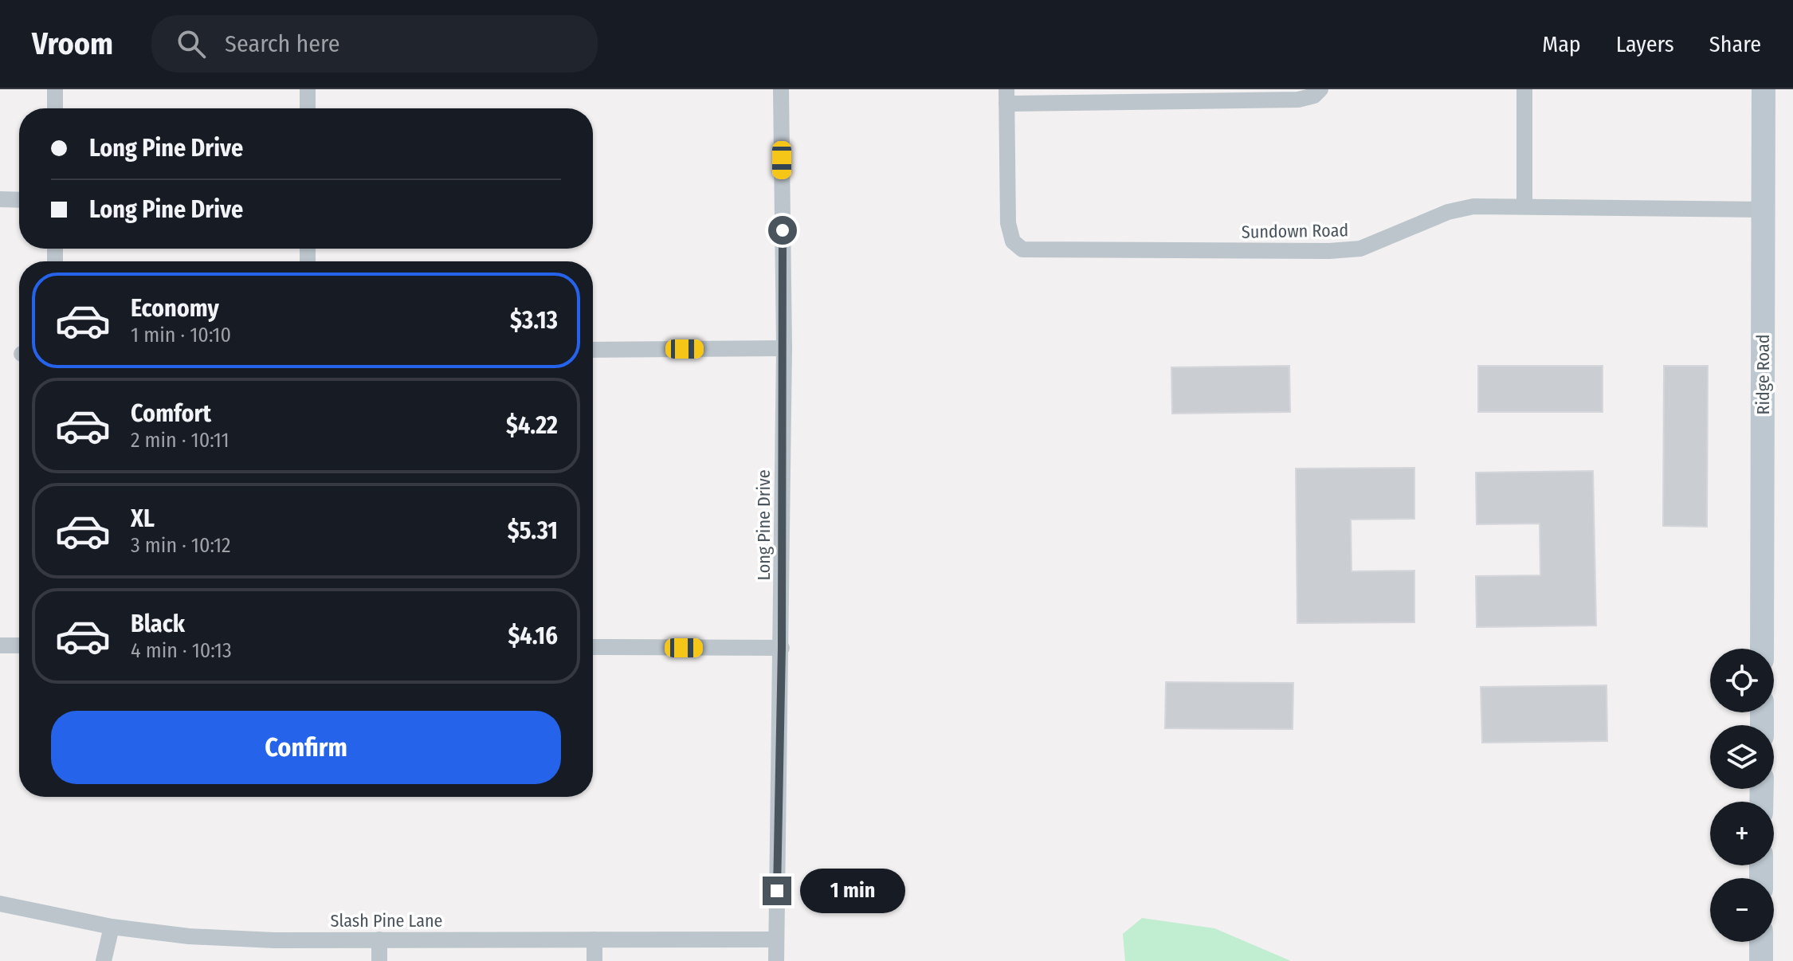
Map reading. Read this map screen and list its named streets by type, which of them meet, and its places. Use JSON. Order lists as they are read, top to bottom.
{
  "streets": {
    "street": [
      "Sundown Road",
      "Ridge Road",
      "Long Pine Drive",
      "Slash Pine Lane"
    ]
  },
  "crossings": [
    ["Sundown Road", "Ridge Road"],
    ["Long Pine Drive", "Slash Pine Lane"]
  ],
  "page": {
    "header": "Vroom",
    "search": "Search here",
    "nav": ["Map", "Layers", "Share"],
    "banner": ["Long Pine Drive", "Long Pine Drive"],
    "list": [
      {
        "name": "Economy",
        "note": "1 min · 10:10",
        "value": "$3.13"
      },
      {
        "name": "Comfort",
        "note": "2 min · 10:11",
        "value": "$4.22"
      },
      {
        "name": "XL",
        "note": "3 min · 10:12",
        "value": "$5.31"
      },
      {
        "name": "Black",
        "note": "4 min · 10:13",
        "value": "$4.16"
      }
    ],
    "map_buttons": ["+", "−"],
    "buttons": "Confirm",
    "bubble": "1 min"
  }
}
